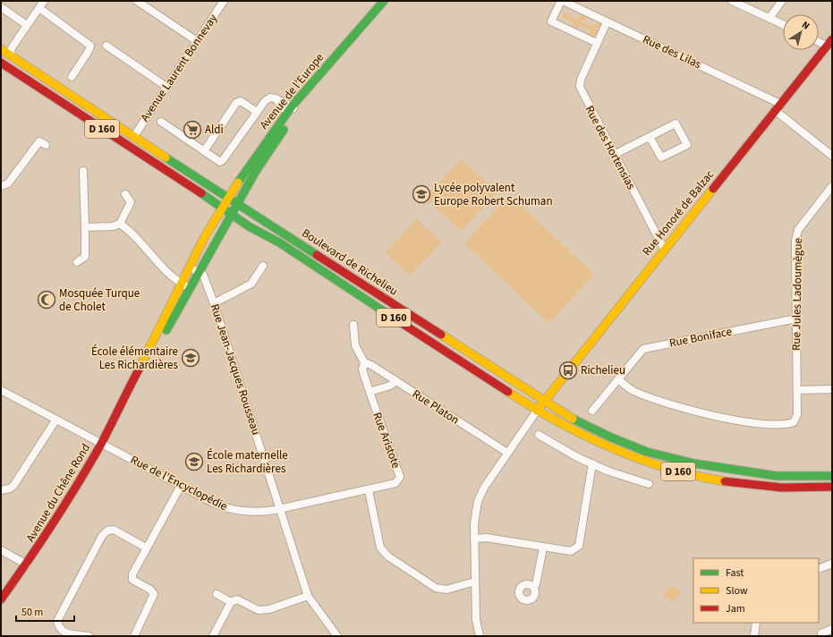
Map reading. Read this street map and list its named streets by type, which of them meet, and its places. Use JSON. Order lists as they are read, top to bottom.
{
  "streets": {
    "main road": [
      "Avenue de l’Europe",
      "D 160",
      "Rue Honoré de Balzac",
      "Boulevard de Richelieu",
      "Avenue du Chêne Rond"
    ],
    "street": [
      "Rue des Lilas",
      "Avenue Laurent Bonnevay",
      "Rue des Hortensias",
      "Rue Jules Ladoumègue",
      "Rue Boniface",
      "Rue Jean-Jacques Rousseau",
      "Rue Platon",
      "Rue Aristote",
      "Rue de l’Encyclopédie"
    ]
  },
  "crossings": [
    ["Rue des Lilas", "Rue des Hortensias"],
    ["Rue des Lilas", "Rue Honoré de Balzac"],
    ["Avenue Laurent Bonnevay", "D 160"],
    ["Avenue Laurent Bonnevay", "Boulevard de Richelieu"],
    ["Avenue de l’Europe", "D 160"],
    ["Avenue de l’Europe", "Boulevard de Richelieu"],
    ["Avenue de l’Europe", "Avenue du Chêne Rond"],
    ["D 160", "Boulevard de Richelieu"],
    ["D 160", "Avenue du Chêne Rond"],
    ["Rue des Hortensias", "Rue Honoré de Balzac"],
    ["Rue Honoré de Balzac", "Boulevard de Richelieu"],
    ["Boulevard de Richelieu", "Avenue du Chêne Rond"],
    ["Rue Jules Ladoumègue", "Rue Boniface"],
    ["Rue Jean-Jacques Rousseau", "Rue Aristote"],
    ["Rue Jean-Jacques Rousseau", "Rue de l’Encyclopédie"],
    ["Rue Jean-Jacques Rousseau", "Avenue du Chêne Rond"],
    ["Rue Platon", "Rue Aristote"],
    ["Rue Aristote", "Rue de l’Encyclopédie"],
    ["Rue de l’Encyclopédie", "Avenue du Chêne Rond"]
  ],
  "places": {
    "supermarket": ["Aldi"],
    "school or university": ["Lycée polyvalent Europe Robert Schuman", "École élémentaire Les Richardières", "École maternelle Les Richardières"],
    "mosque": ["Mosquée Turque de Cholet"],
    "bus stop": ["Richelieu"]
  },
  "legend": ["Fast", "Slow", "Jam"],
  "scale_bar": "50 m",
  "north": "top right"
}
